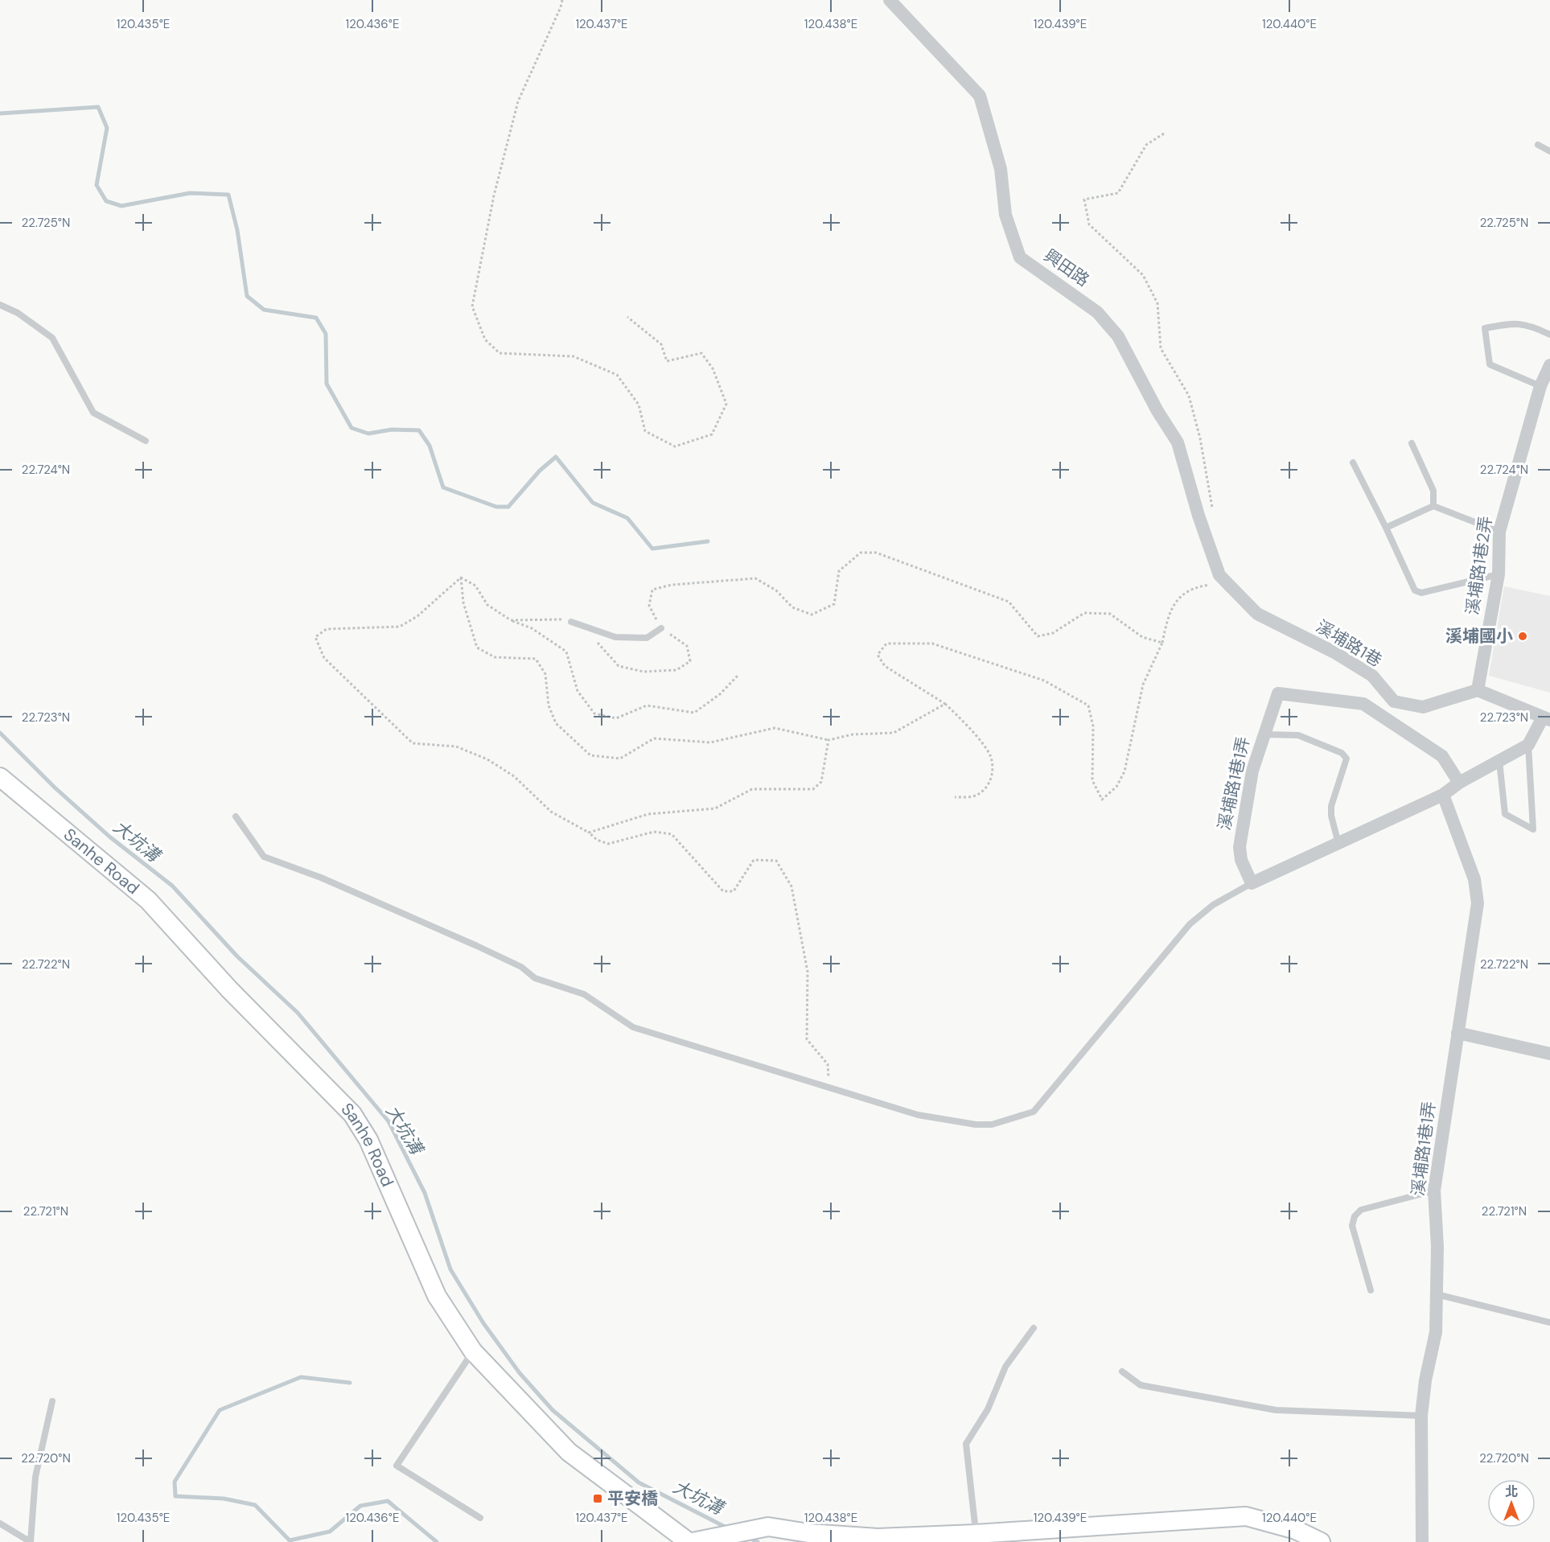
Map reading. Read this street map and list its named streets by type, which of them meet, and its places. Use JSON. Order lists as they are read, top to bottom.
{
  "streets": {
    "main road": ["Sanhe Road"],
    "street": [
      "興田路",
      "溪埔路1巷2弄",
      "溪埔路1巷",
      "溪埔路1巷1弄"
    ]
  },
  "crossings": [
    ["興田路", "溪埔路1巷"],
    ["溪埔路1巷2弄", "溪埔路1巷"]
  ],
  "water": ["大坑溝"],
  "places": {
    "other": ["溪埔國小"],
    "transit": ["平安橋"]
  },
  "north": "top",
  "coordinates": [
    "120.435°E",
    "120.436°E",
    "120.437°E",
    "120.438°E",
    "120.439°E",
    "120.440°E",
    "22.725°N",
    "22.724°N",
    "22.723°N",
    "22.722°N",
    "22.721°N",
    "22.720°N"
  ]
}
